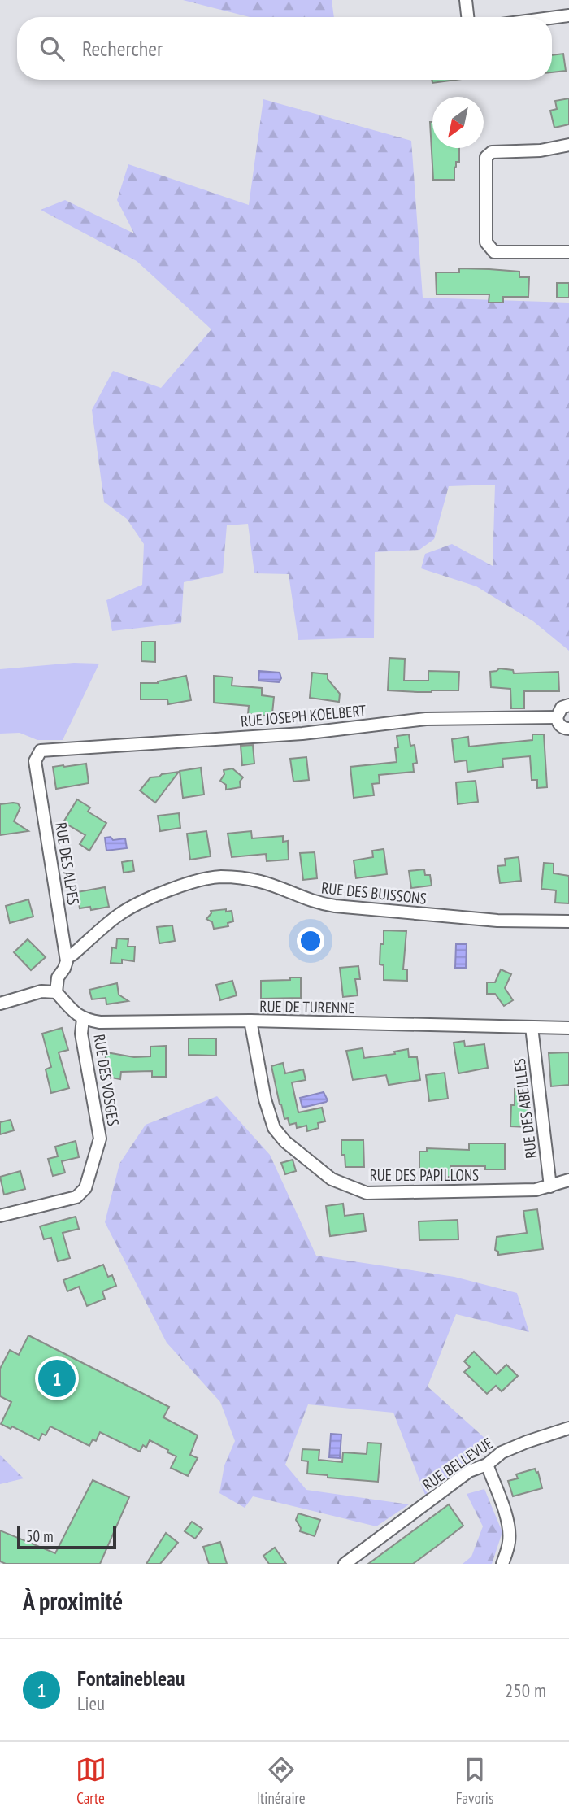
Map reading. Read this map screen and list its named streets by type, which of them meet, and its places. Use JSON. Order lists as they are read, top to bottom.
{
  "streets": {
    "street": [
      "RUE JOSEPH KOELBERT",
      "RUE DES ALPES",
      "RUE DES BUISSONS",
      "RUE DE TURENNE",
      "RUE DES VOSGES",
      "RUE DES ABEILLES",
      "RUE DES PAPILLONS",
      "RUE BELLEVUE"
    ]
  },
  "crossings": [
    ["RUE JOSEPH KOELBERT", "RUE DES ALPES"],
    ["RUE DES ALPES", "RUE DES BUISSONS"],
    ["RUE DE TURENNE", "RUE DES VOSGES"],
    ["RUE DE TURENNE", "RUE DES ABEILLES"],
    ["RUE DE TURENNE", "RUE DES PAPILLONS"],
    ["RUE DES ABEILLES", "RUE DES PAPILLONS"]
  ],
  "scale_bar": "50 m",
  "north": "bottom left",
  "page": {
    "search": "Rechercher",
    "pins": "1",
    "scale": "50 m",
    "heading": "À proximité",
    "list": [
      {
        "mark": "1",
        "name": "Fontainebleau",
        "note": "Lieu",
        "value": "250 m"
      }
    ],
    "nav": ["Carte", "Itinéraire", "Favoris"]
  }
}
